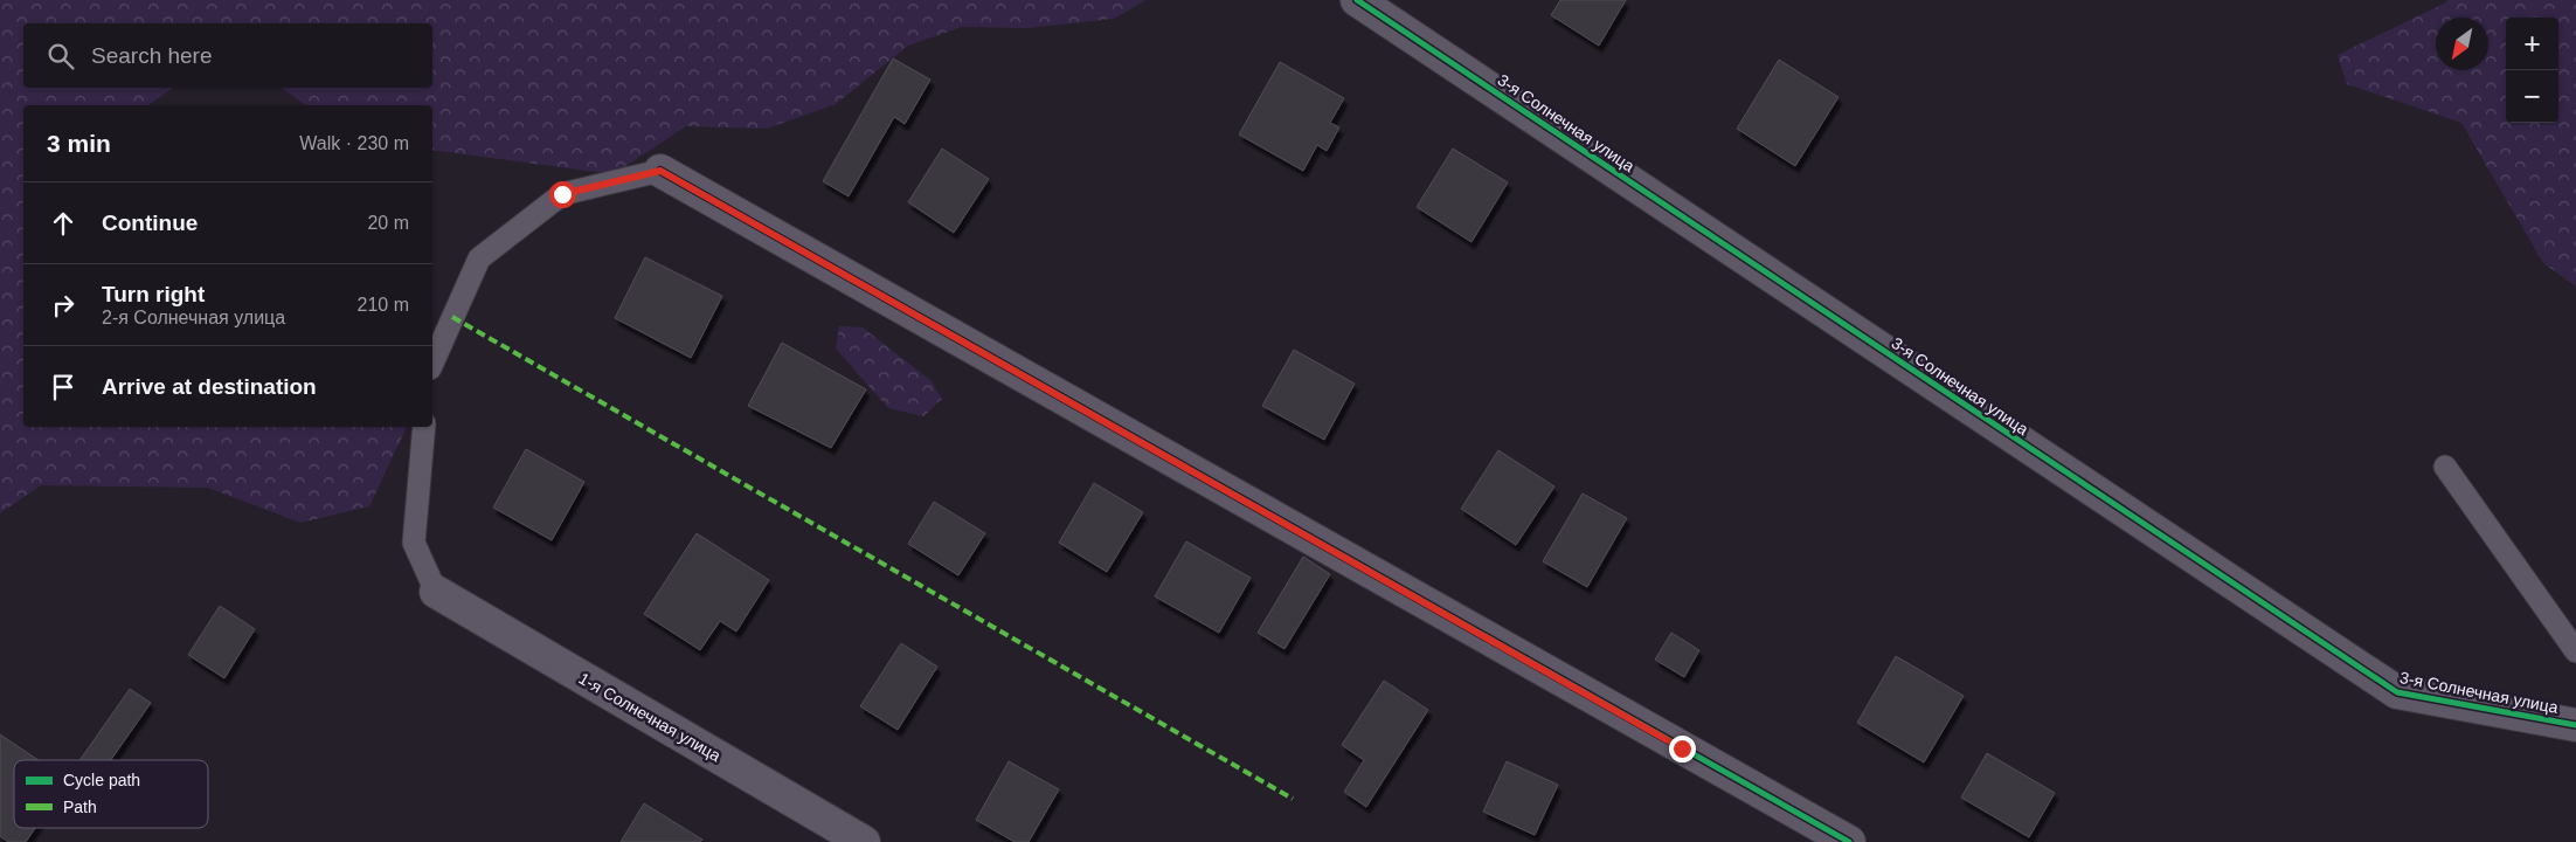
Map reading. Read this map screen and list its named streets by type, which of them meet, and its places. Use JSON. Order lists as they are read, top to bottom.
{
  "streets": {
    "street": ["3-я Солнечная улица", "1-я Солнечная улица"]
  },
  "legend": ["Cycle path", "Path"],
  "north": "bottom left",
  "page": {
    "map_buttons": ["+", "−"],
    "search": "Search here",
    "heading": ["3 min", "Walk · 230 m"],
    "list": [
      ["Continue", "20 m"],
      ["Turn right", "2-я Солнечная улица", "210 m"],
      "Arrive at destination"
    ]
  }
}
